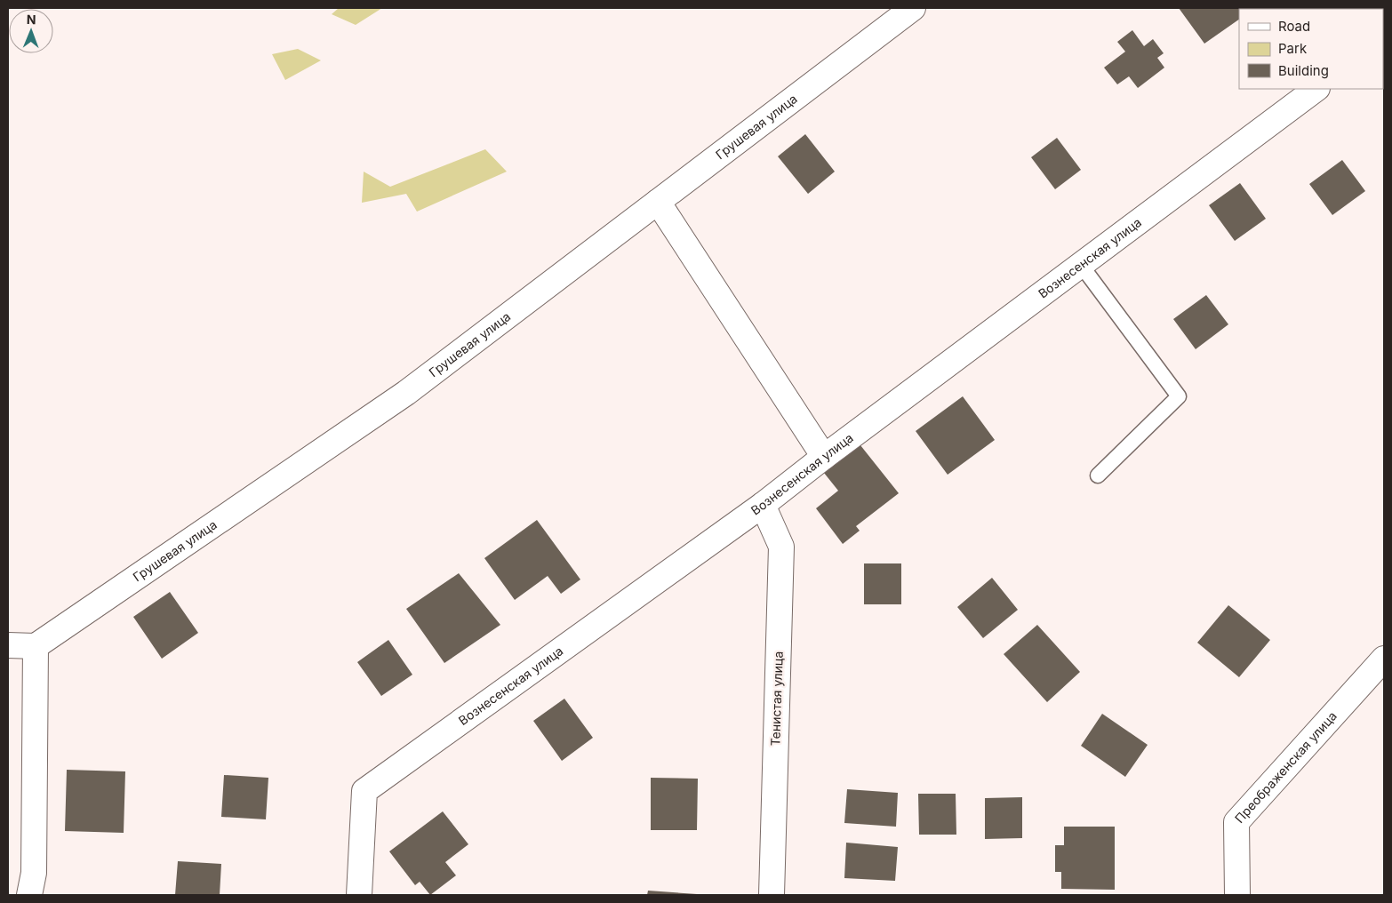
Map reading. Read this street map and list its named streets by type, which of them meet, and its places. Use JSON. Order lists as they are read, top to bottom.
{
  "streets": {
    "street": [
      "Грушевая улица",
      "Вознесенская улица",
      "Тенистая улица",
      "Преображенская улица"
    ]
  },
  "crossings": [
    ["Вознесенская улица", "Тенистая улица"]
  ],
  "legend": ["Road", "Park", "Building"],
  "north": "top"
}
